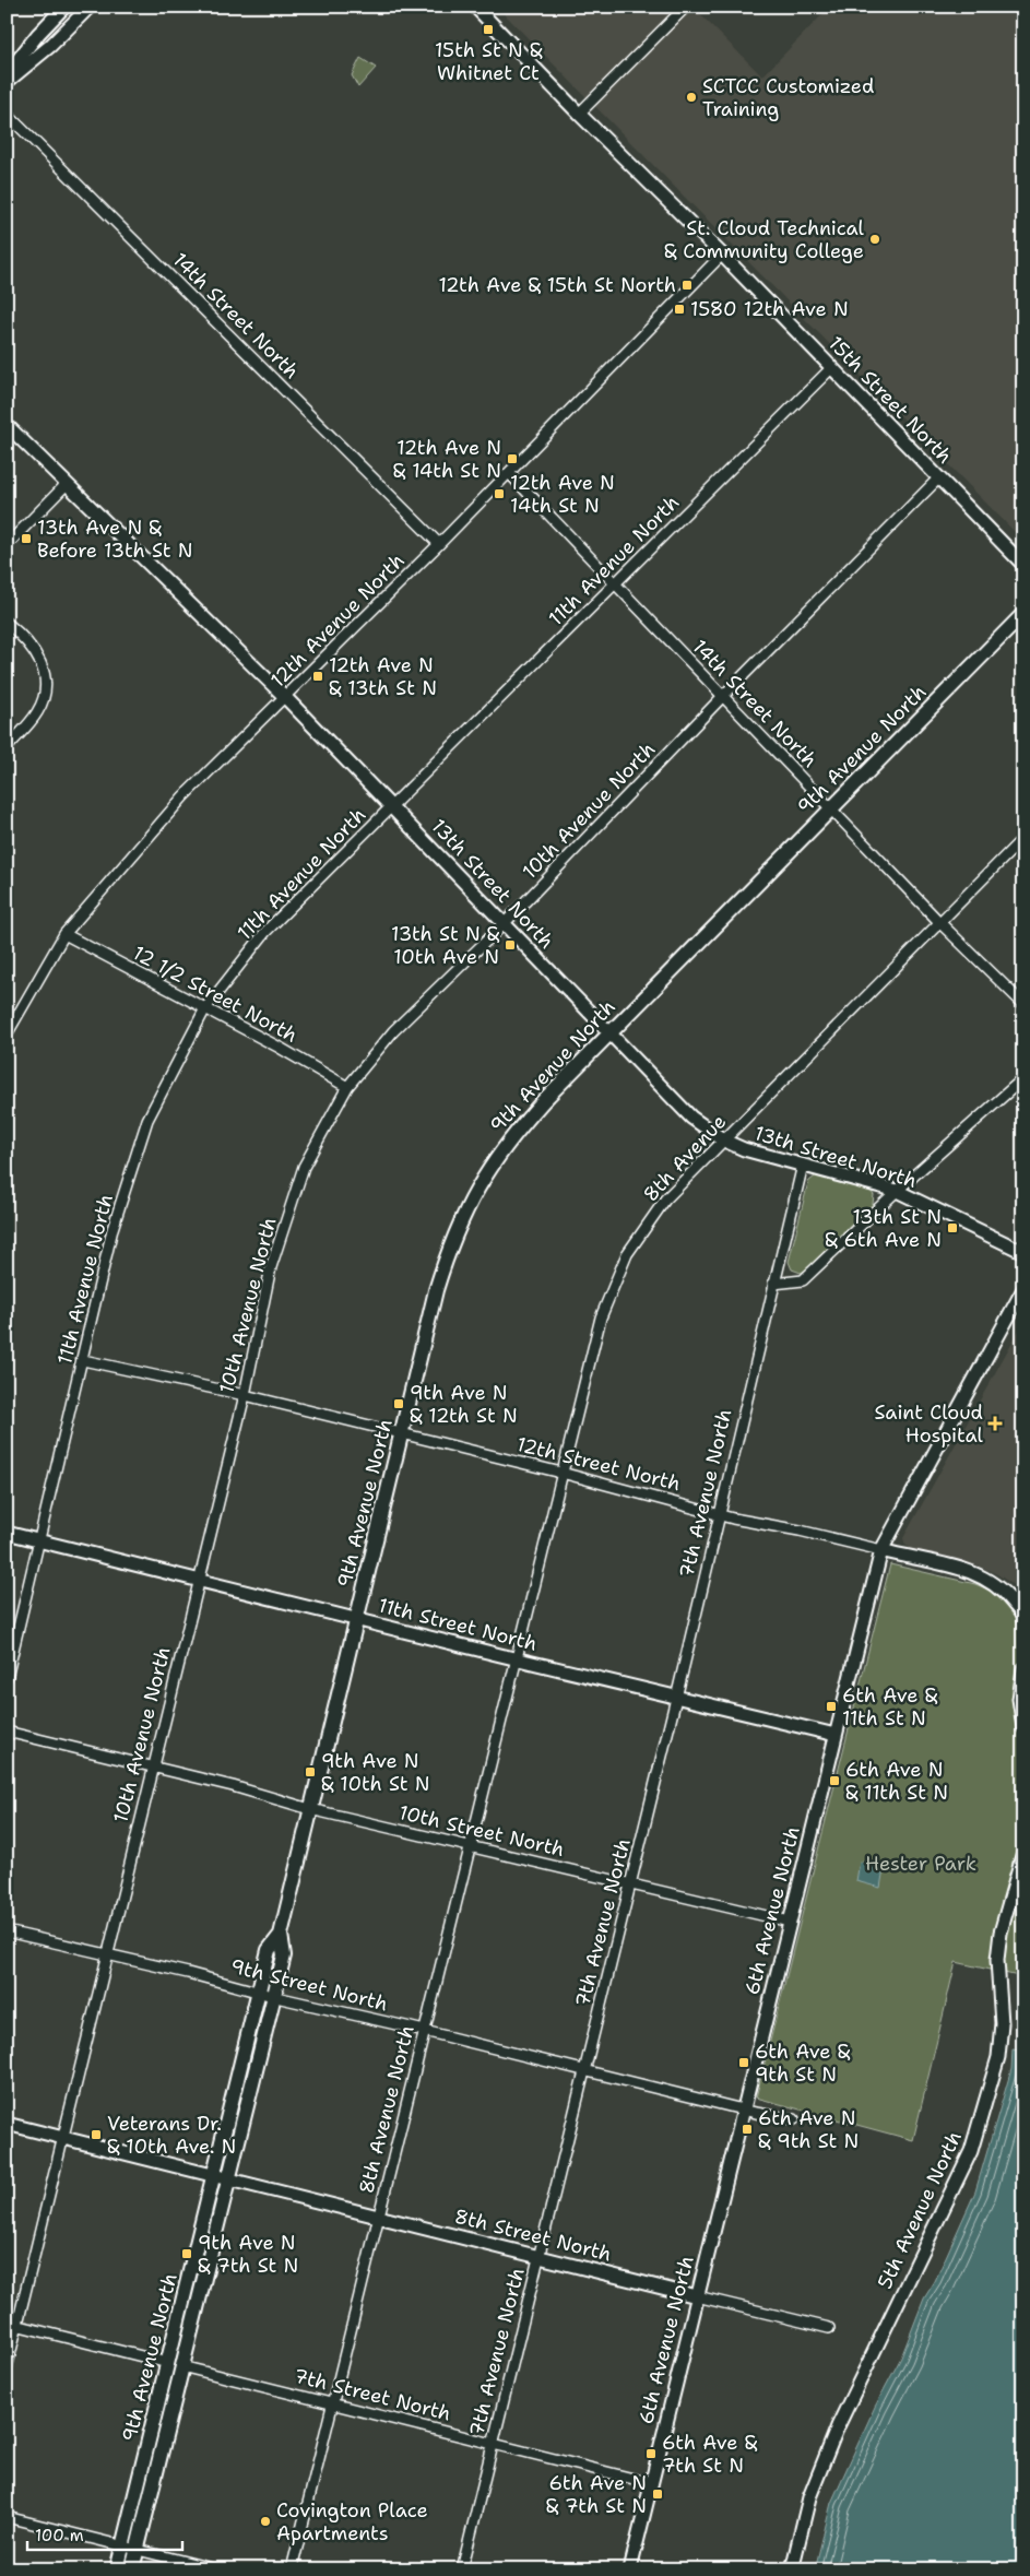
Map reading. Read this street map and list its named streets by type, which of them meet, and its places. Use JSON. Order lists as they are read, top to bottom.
{
  "streets": {
    "main road": ["9th Avenue North"],
    "street": [
      "14th Street North",
      "15th Street North",
      "11th Avenue North",
      "12th Avenue North",
      "10th Avenue North",
      "13th Street North",
      "12 1/2 Street North",
      "8th Avenue",
      "12th Street North",
      "7th Avenue North",
      "11th Street North",
      "10th Street North",
      "6th Avenue North",
      "9th Street North",
      "8th Avenue North",
      "5th Avenue North",
      "8th Street North",
      "7th Street North"
    ]
  },
  "crossings": [
    ["14th Street North", "11th Avenue North"],
    ["14th Street North", "12th Avenue North"],
    ["14th Street North", "9th Avenue North"],
    ["14th Street North", "10th Avenue North"],
    ["14th Street North", "8th Avenue"],
    ["15th Street North", "11th Avenue North"],
    ["15th Street North", "12th Avenue North"],
    ["15th Street North", "10th Avenue North"],
    ["11th Avenue North", "13th Street North"],
    ["11th Avenue North", "12 1/2 Street North"],
    ["11th Avenue North", "12th Street North"],
    ["11th Avenue North", "11th Street North"],
    ["12th Avenue North", "13th Street North"],
    ["12th Avenue North", "12 1/2 Street North"],
    ["9th Avenue North", "13th Street North"],
    ["9th Avenue North", "12th Street North"],
    ["9th Avenue North", "11th Street North"],
    ["9th Avenue North", "10th Street North"],
    ["9th Avenue North", "9th Street North"],
    ["9th Avenue North", "8th Street North"],
    ["9th Avenue North", "7th Street North"],
    ["10th Avenue North", "13th Street North"],
    ["10th Avenue North", "12 1/2 Street North"],
    ["10th Avenue North", "12th Street North"],
    ["10th Avenue North", "11th Street North"],
    ["10th Avenue North", "10th Street North"],
    ["10th Avenue North", "9th Street North"],
    ["10th Avenue North", "8th Street North"],
    ["10th Avenue North", "7th Street North"],
    ["13th Street North", "8th Avenue"],
    ["13th Street North", "7th Avenue North"],
    ["8th Avenue", "12th Street North"],
    ["8th Avenue", "11th Street North"],
    ["8th Avenue", "8th Avenue North"],
    ["12th Street North", "7th Avenue North"],
    ["12th Street North", "6th Avenue North"],
    ["7th Avenue North", "11th Street North"],
    ["7th Avenue North", "10th Street North"],
    ["7th Avenue North", "9th Street North"],
    ["7th Avenue North", "8th Street North"],
    ["7th Avenue North", "7th Street North"],
    ["11th Street North", "6th Avenue North"],
    ["11th Street North", "8th Avenue North"],
    ["10th Street North", "6th Avenue North"],
    ["10th Street North", "8th Avenue North"],
    ["6th Avenue North", "9th Street North"],
    ["6th Avenue North", "8th Street North"],
    ["6th Avenue North", "7th Street North"],
    ["9th Street North", "8th Avenue North"],
    ["8th Avenue North", "8th Street North"],
    ["8th Avenue North", "7th Street North"]
  ],
  "parks": ["Hester Park"],
  "places": {
    "transit": [
      "15th St N & Whitnet Ct",
      "12th Ave & 15th St North",
      "1580 12th Ave N",
      "12th Ave N & 14th St N",
      "12th Ave N 14th St N",
      "13th Ave N & Before 13th St N",
      "12th Ave N & 13th St N",
      "13th St N & 10th Ave N",
      "13th St N & 6th Ave N",
      "9th Ave N & 12th St N",
      "6th Ave & 11th St N",
      "9th Ave N & 10th St N",
      "6th Ave N & 11th St N",
      "6th Ave & 9th St N",
      "6th Ave N & 9th St N",
      "Veterans Dr. & 10th Ave. N",
      "9th Ave N & 7th St N",
      "6th Ave & 7th St N",
      "6th Ave N & 7th St N"
    ],
    "other": ["SCTCC Customized Training", "St. Cloud Technical & Community College", "Covington Place Apartments"],
    "health": ["Saint Cloud Hospital"]
  },
  "scale_bar": "100 m"
}
